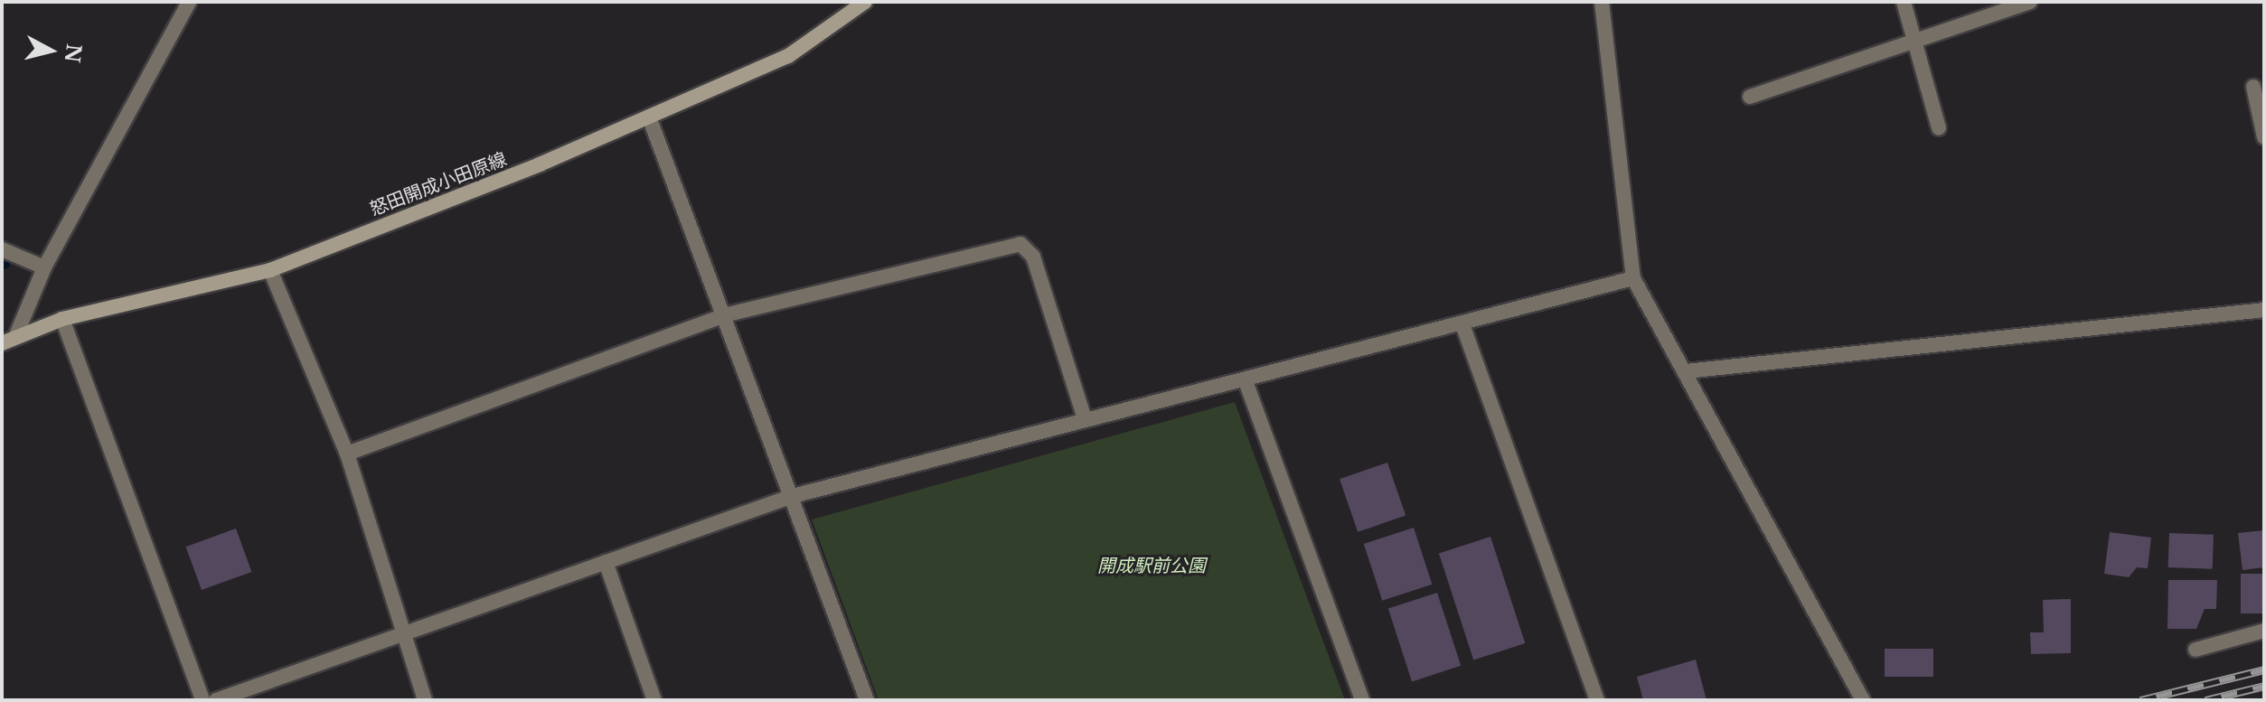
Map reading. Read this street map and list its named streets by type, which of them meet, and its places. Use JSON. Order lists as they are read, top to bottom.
{
  "streets": {
    "main road": ["怒田開成小田原線"]
  },
  "parks": ["開成駅前公園"],
  "north": "right"
}
